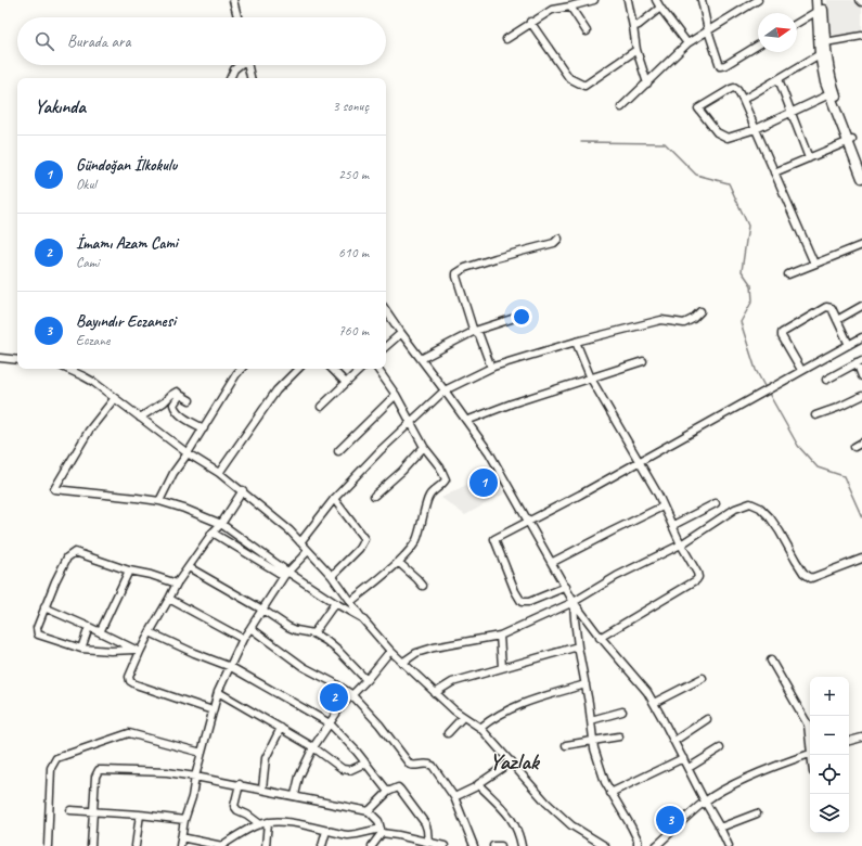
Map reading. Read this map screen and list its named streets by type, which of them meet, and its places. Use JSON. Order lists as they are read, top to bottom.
{
  "districts": ["Yazlak"],
  "north": "right",
  "page": {
    "search": "Burada ara",
    "heading": ["Yakında", "3 sonuç"],
    "list": [
      {
        "mark": "1",
        "name": "Gündoğan İlkokulu",
        "note": "Okul",
        "value": "250 m"
      },
      {
        "mark": "2",
        "name": "İmamı Azam Cami",
        "note": "Cami",
        "value": "610 m"
      },
      {
        "mark": "3",
        "name": "Bayındır Eczanesi",
        "note": "Eczane",
        "value": "760 m"
      }
    ],
    "pins": ["1", "2", "3"],
    "map_buttons": ["+", "−"]
  }
}
